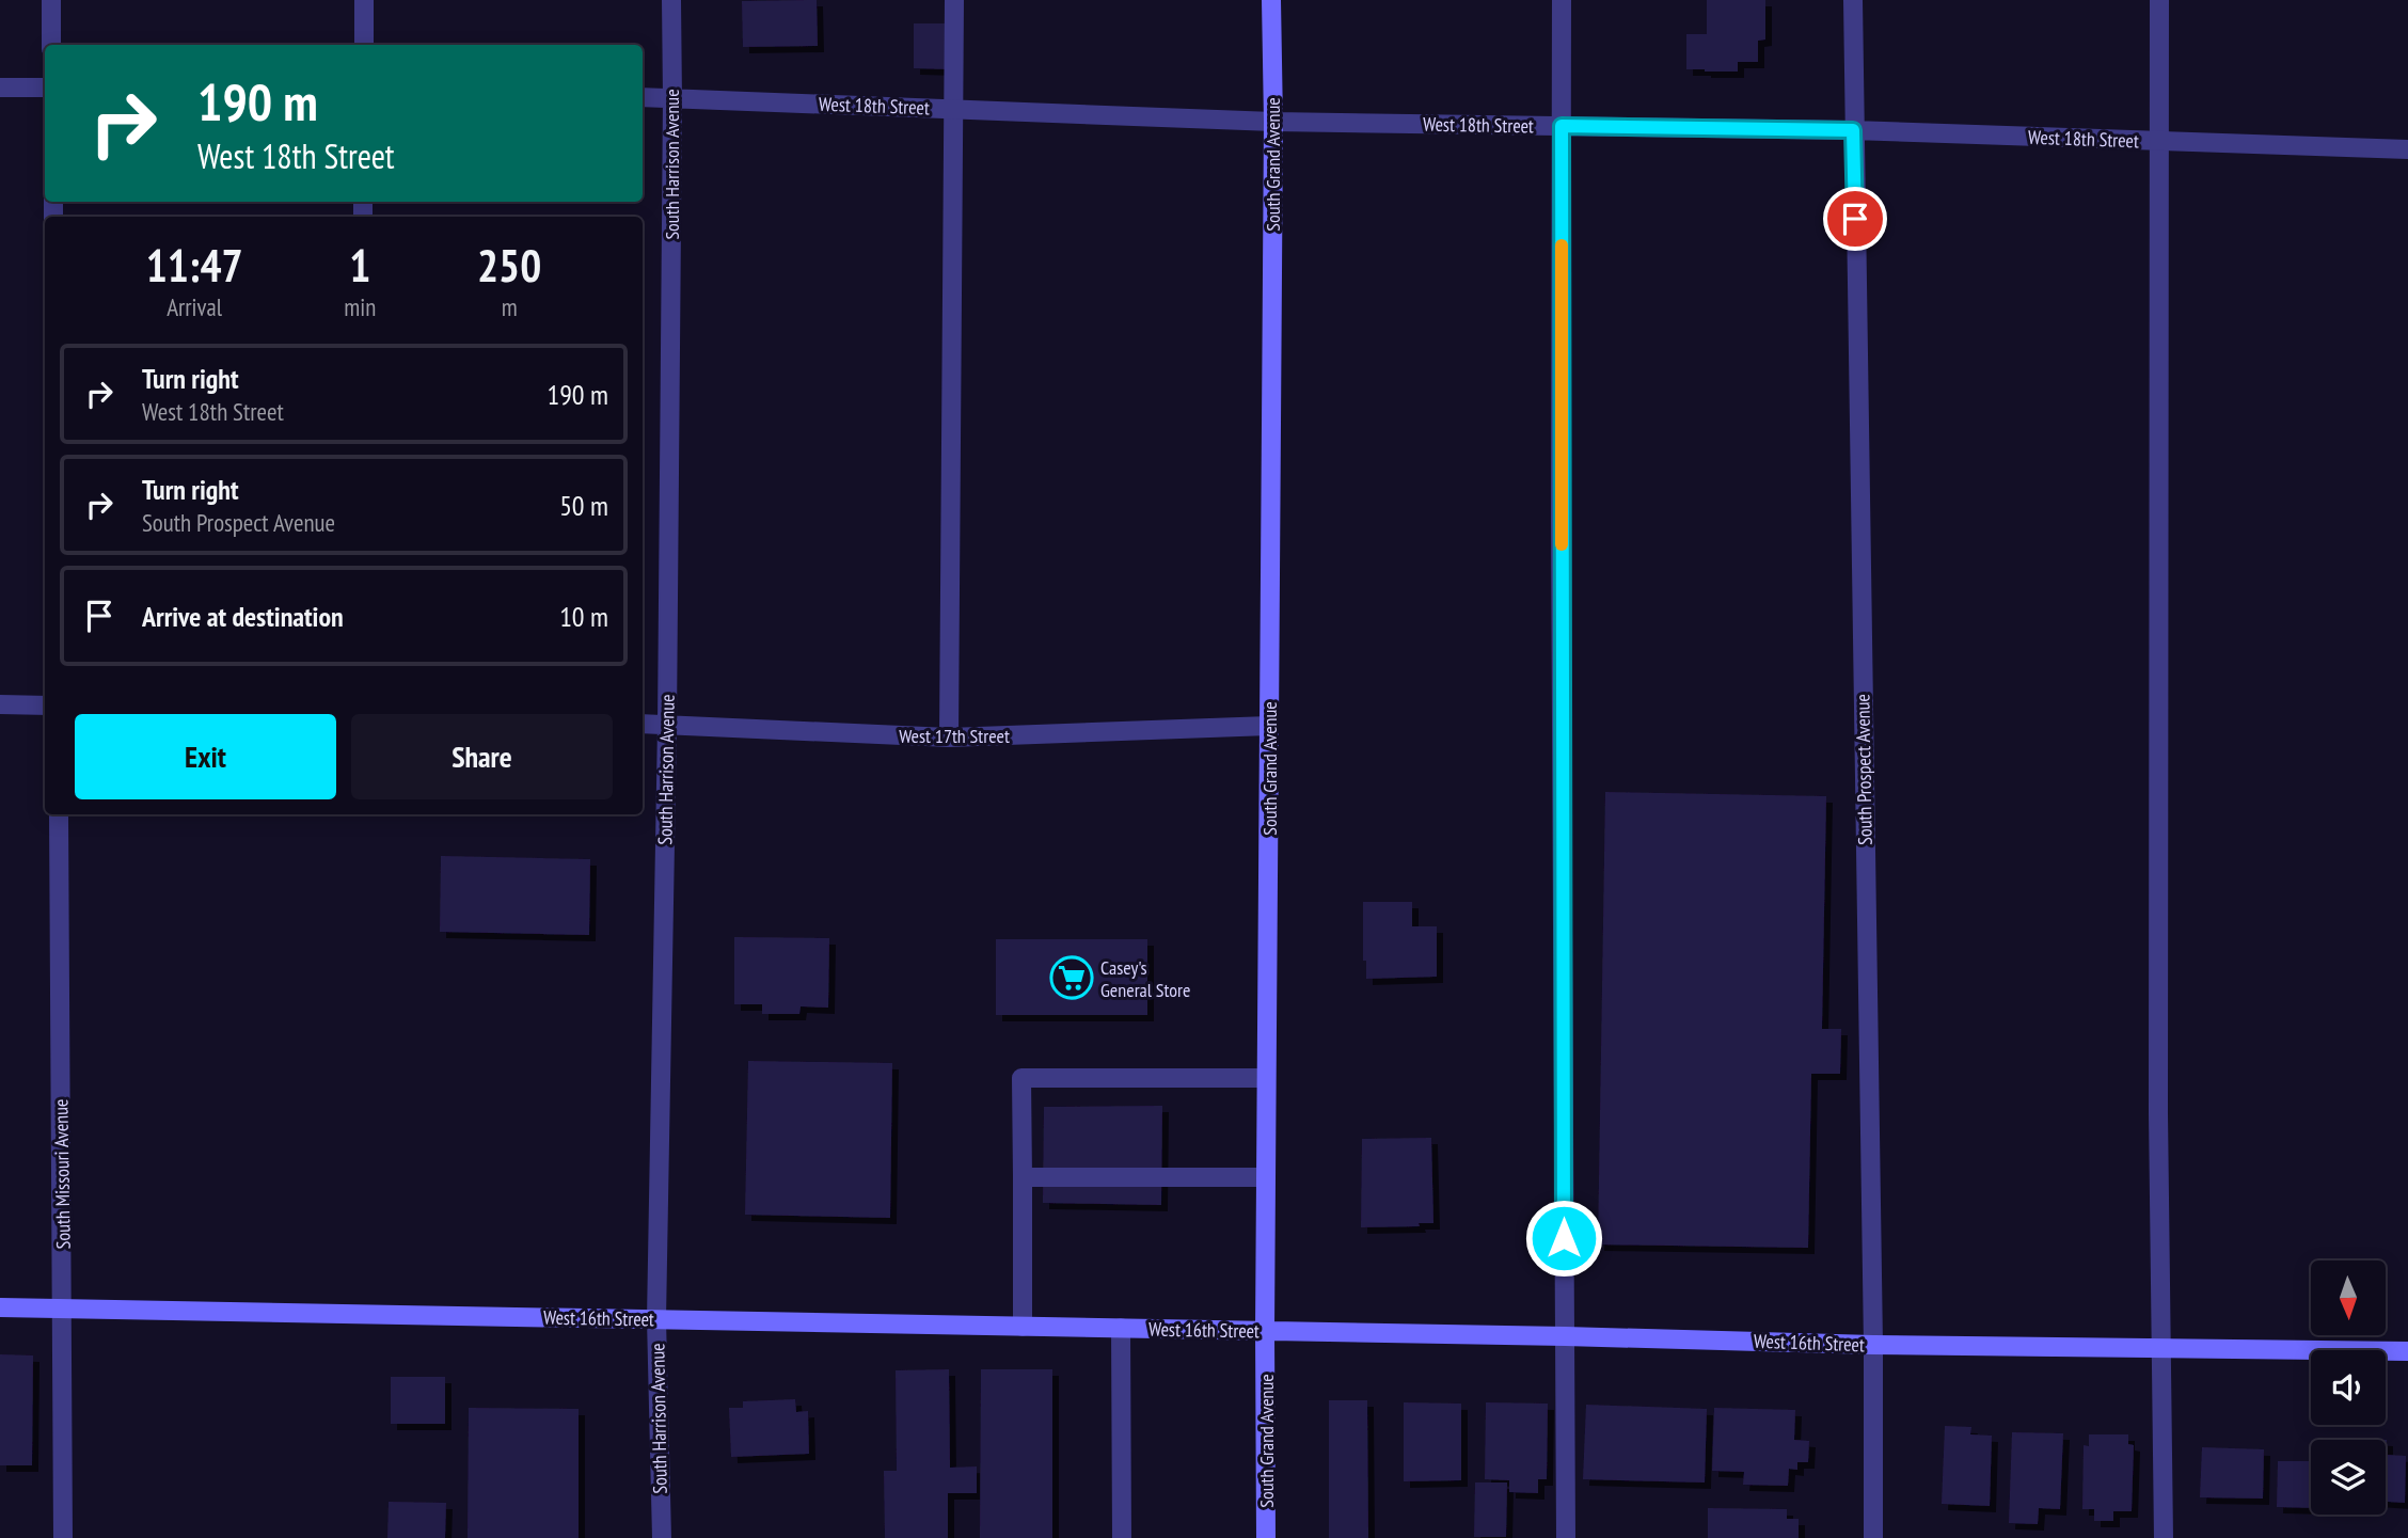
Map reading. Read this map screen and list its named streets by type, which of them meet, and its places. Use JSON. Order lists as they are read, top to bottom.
{
  "streets": {
    "main road": ["South Grand Avenue", "West 16th Street"],
    "street": [
      "West 18th Street",
      "South Harrison Avenue",
      "West 17th Street",
      "South Prospect Avenue",
      "South Missouri Avenue"
    ]
  },
  "crossings": [
    ["West 18th Street", "South Harrison Avenue"],
    ["West 18th Street", "South Grand Avenue"],
    ["West 18th Street", "South Prospect Avenue"],
    ["South Harrison Avenue", "West 17th Street"],
    ["South Harrison Avenue", "West 16th Street"],
    ["South Grand Avenue", "West 17th Street"],
    ["South Grand Avenue", "West 16th Street"],
    ["South Prospect Avenue", "West 16th Street"],
    ["South Missouri Avenue", "West 16th Street"]
  ],
  "places": {
    "supermarket": ["Casey's General Store"]
  },
  "north": "bottom",
  "page": {
    "turn": ["190 m", "West 18th Street"],
    "eta": [
      "11:47",
      "Arrival",
      "1",
      "min",
      "250",
      "m"
    ],
    "list": [
      {
        "name": "Turn right",
        "note": "West 18th Street",
        "value": "190 m"
      },
      {
        "name": "Turn right",
        "note": "South Prospect Avenue",
        "value": "50 m"
      },
      {
        "name": "Arrive at destination",
        "value": "10 m"
      }
    ],
    "buttons": ["Exit", "Share"]
  }
}
